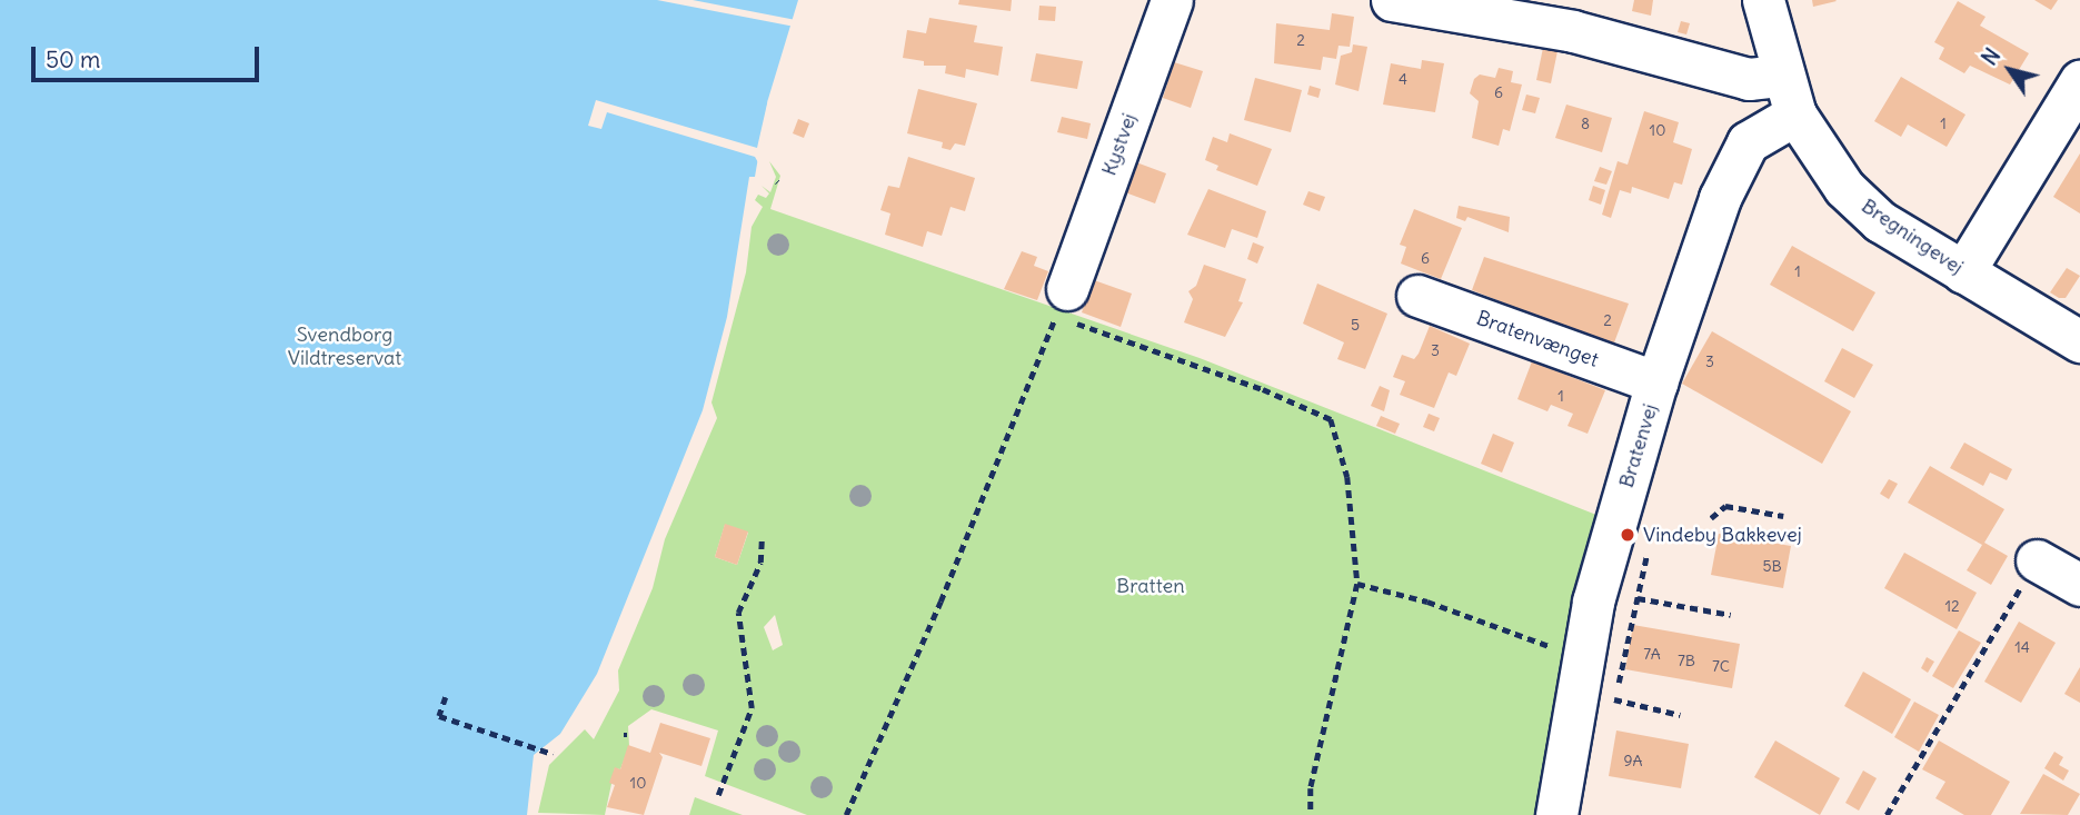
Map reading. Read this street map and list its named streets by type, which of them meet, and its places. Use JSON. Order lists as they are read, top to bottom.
{
  "streets": {
    "street": [
      "Kystvej",
      "Bregningevej",
      "Bratenvænget",
      "Bratenvej"
    ]
  },
  "crossings": [
    ["Bregningevej", "Bratenvej"],
    ["Bratenvænget", "Bratenvej"]
  ],
  "parks": ["Svendborg Vildtreservat", "Bratten"],
  "places": ["Vindeby Bakkevej"],
  "house_numbers": [
    "2",
    "4",
    "6",
    "8",
    "1",
    "10",
    "6",
    "1",
    "2",
    "5",
    "3",
    "3",
    "1",
    "5B",
    "12",
    "14",
    "7A",
    "7B",
    "7C",
    "9A",
    "10"
  ],
  "scale_bar": "50 m",
  "north": "top left"
}
